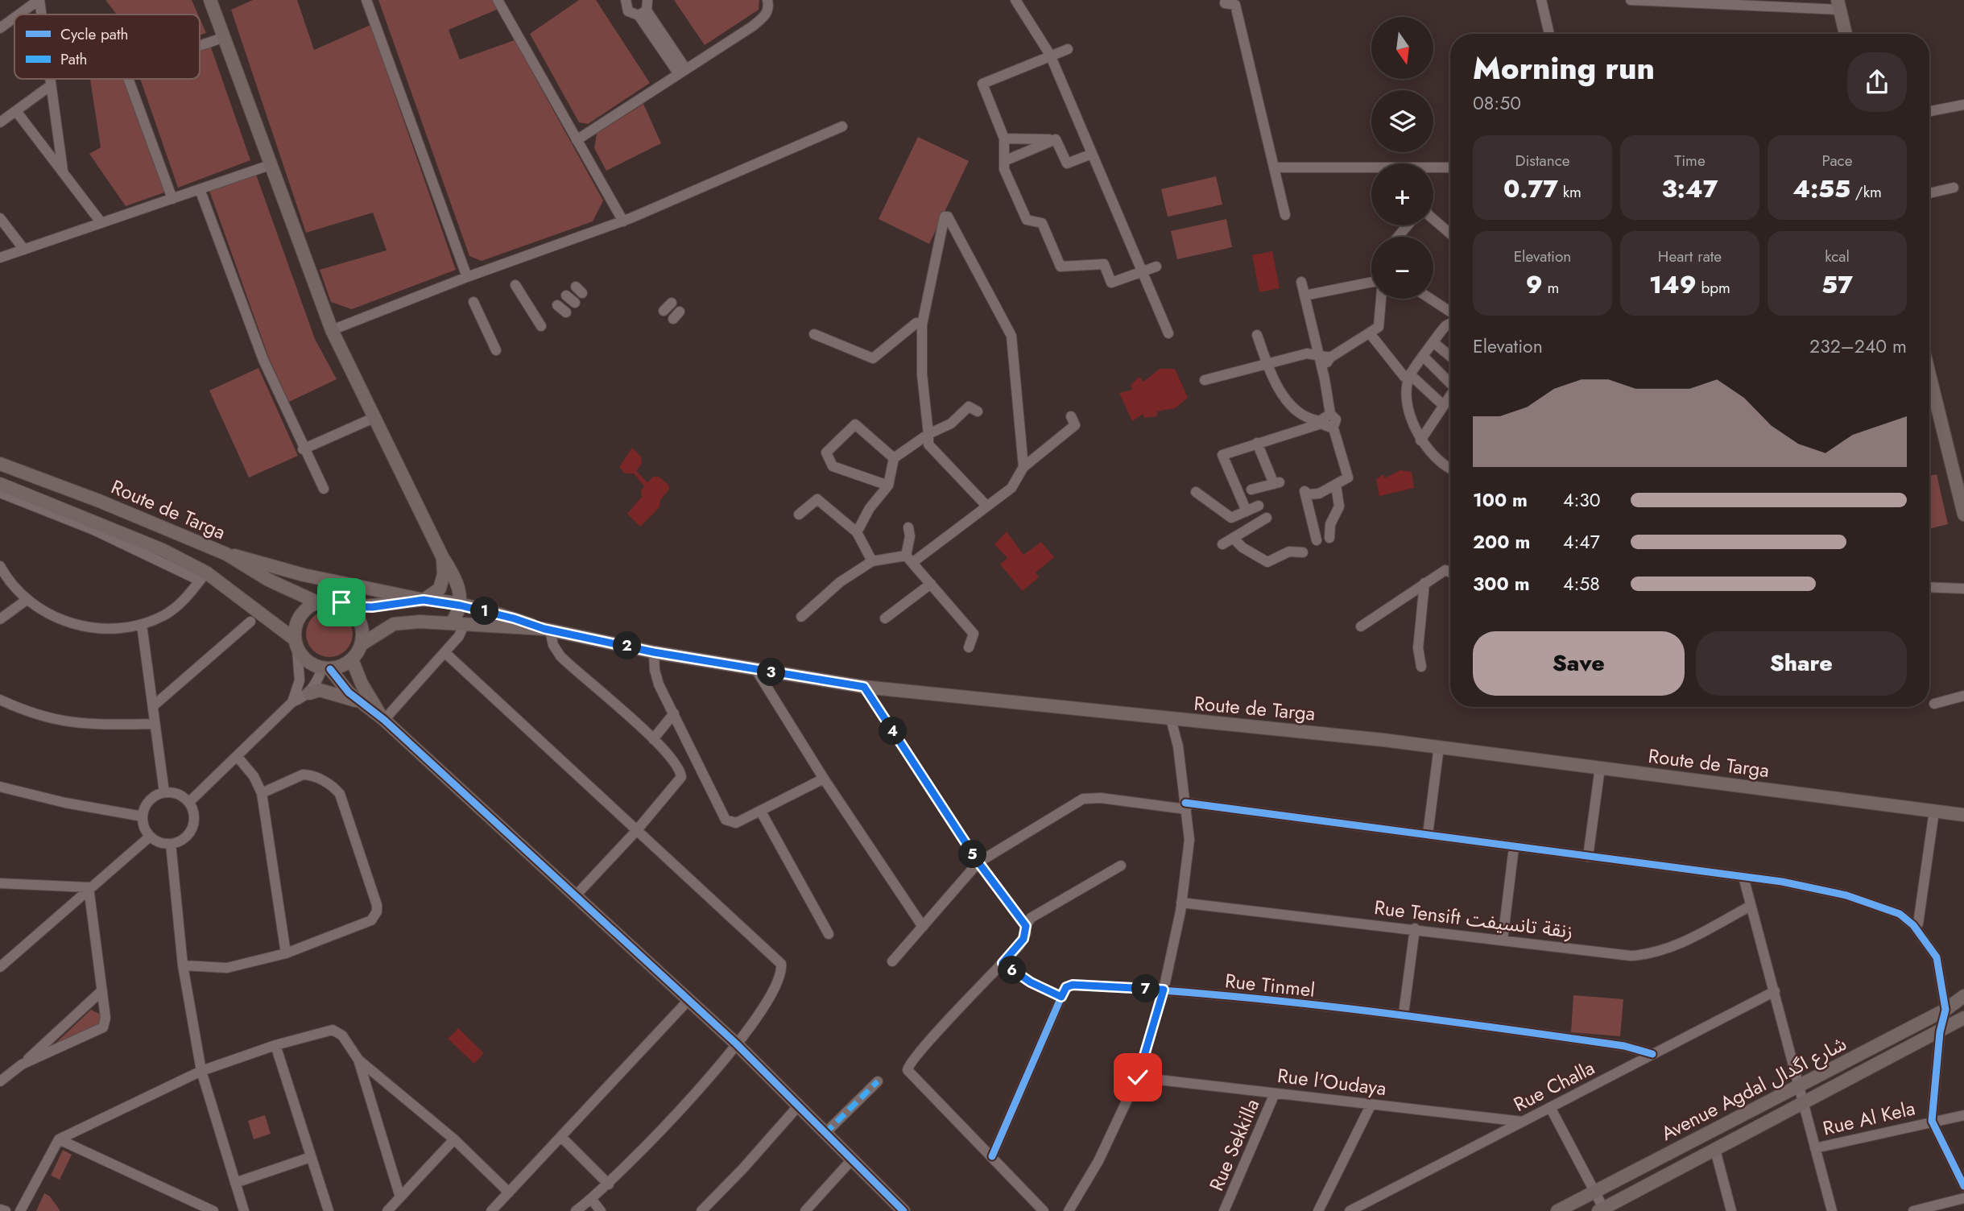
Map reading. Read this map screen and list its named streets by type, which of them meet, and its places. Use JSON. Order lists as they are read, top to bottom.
{
  "streets": {
    "main road": ["Route de Targa", "Avenue Agdal شارع اگدال"],
    "street": [
      "Rue Tensift زنقة تانسيفت",
      "Rue Tinmel",
      "Rue l'Oudaya",
      "Rue Challa",
      "Rue Al Kela",
      "Rue Sekkilla"
    ]
  },
  "crossings": [
    ["Rue Tinmel", "Rue Challa"],
    ["Rue l'Oudaya", "Rue Challa"],
    ["Rue l'Oudaya", "Rue Sekkilla"]
  ],
  "legend": ["Cycle path", "Path"],
  "north": "bottom",
  "page": {
    "map_buttons": ["+", "−"],
    "heading": ["Morning run", "08:50"],
    "stats": [
      ["Distance", "0.77 km"],
      ["Time", "3:47"],
      ["Pace", "4:55 /km"],
      ["Elevation", "9 m"],
      ["Heart rate", "149 bpm"],
      ["kcal", "57"]
    ],
    "chart": ["Elevation", "232–240 m"],
    "list": [
      {
        "name": "100 m",
        "note": "4:30"
      },
      {
        "name": "200 m",
        "note": "4:47"
      },
      {
        "name": "300 m",
        "note": "4:58"
      }
    ],
    "pins": [
      "1",
      "2",
      "3",
      "4",
      "5",
      "6",
      "7"
    ],
    "buttons": ["Save", "Share"]
  }
}
